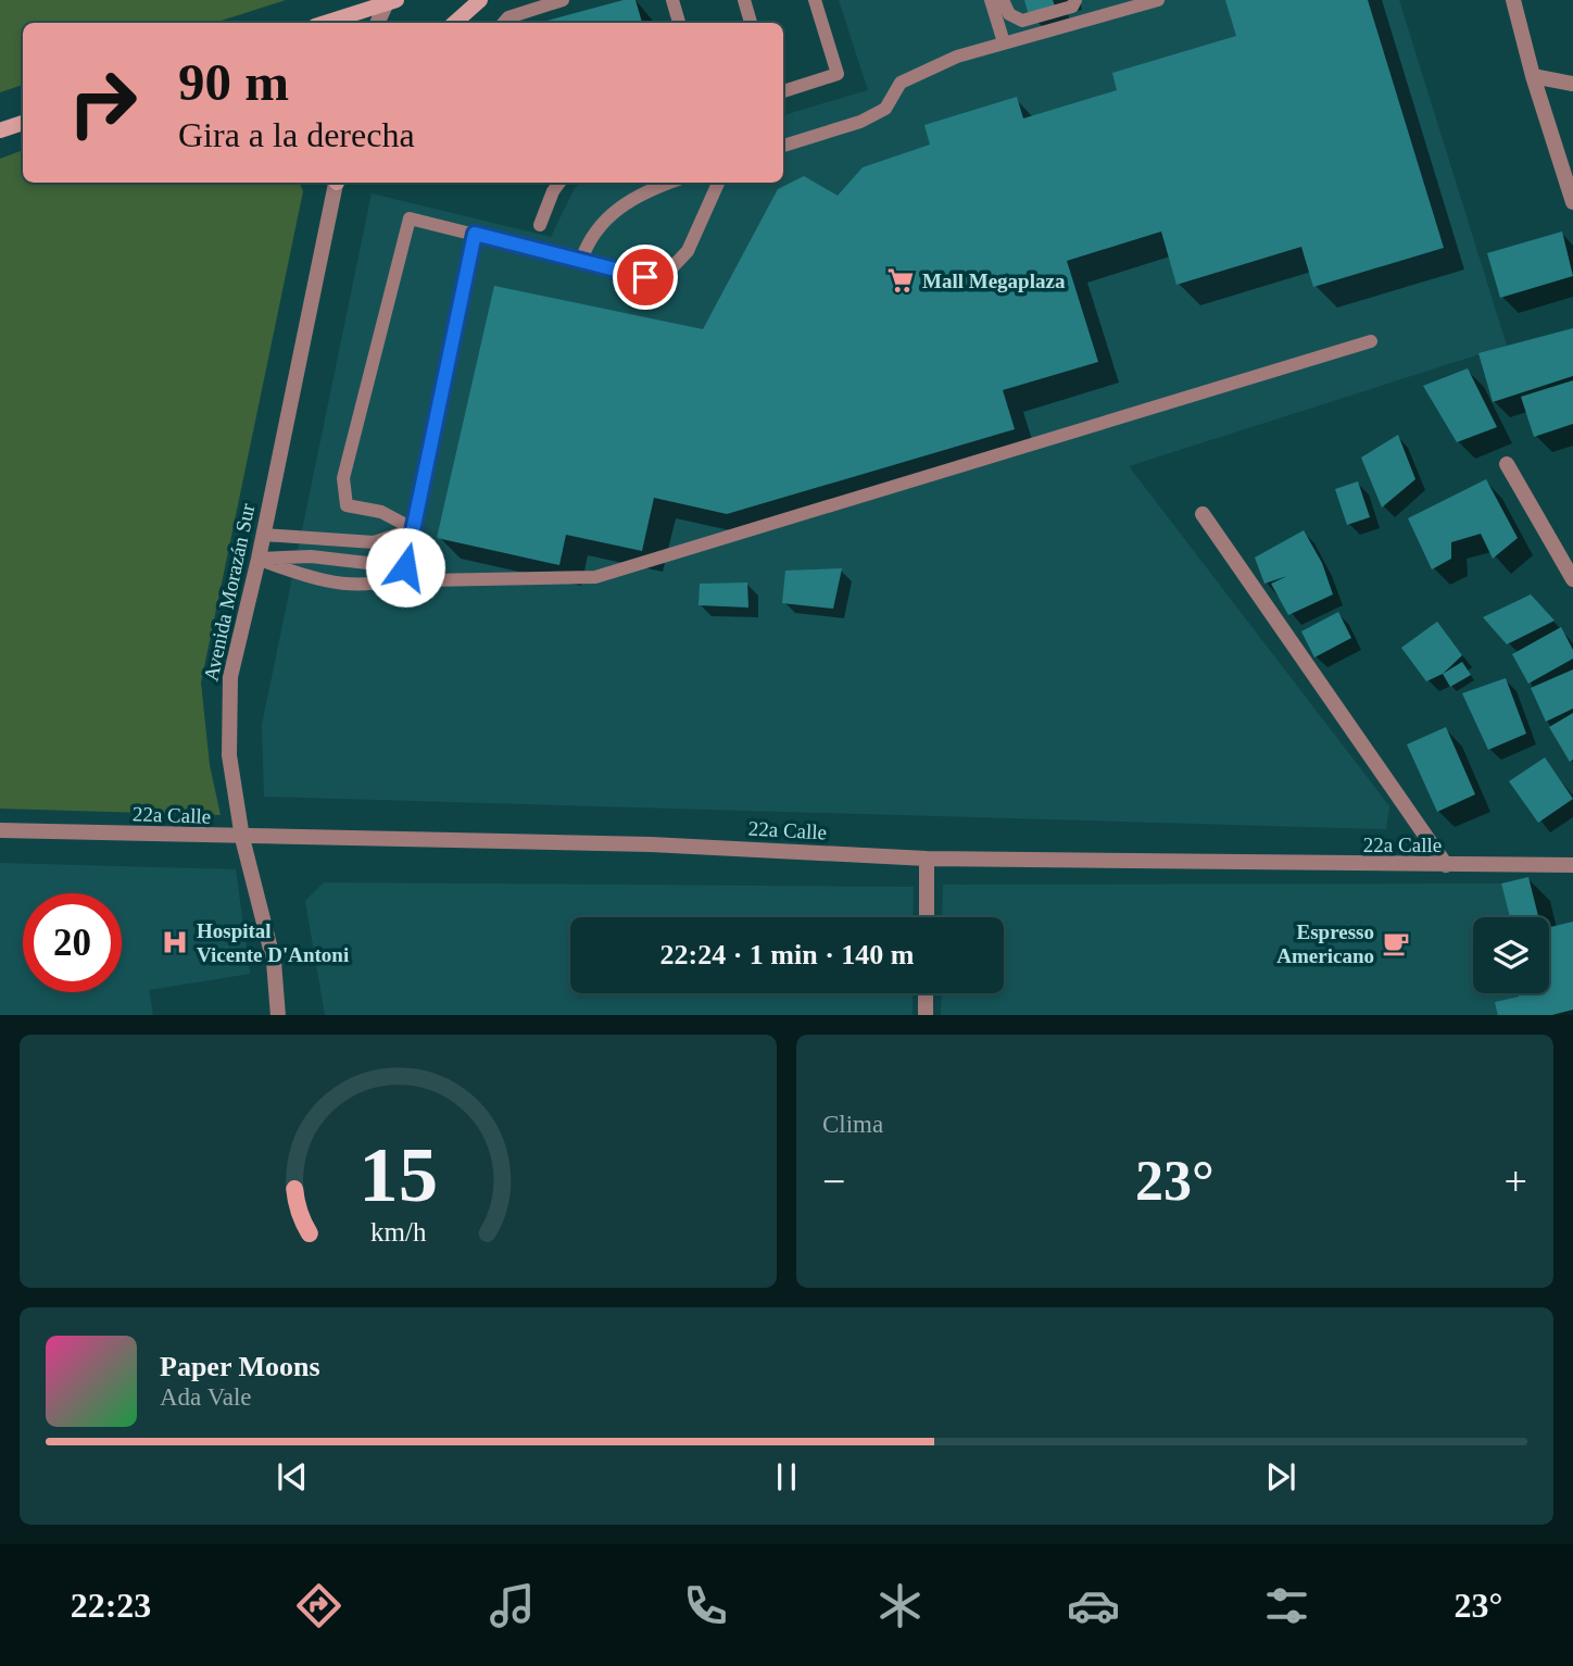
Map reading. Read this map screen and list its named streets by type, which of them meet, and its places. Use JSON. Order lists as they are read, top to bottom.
{
  "streets": {
    "street": ["Avenida Morazán Sur", "22a Calle"]
  },
  "crossings": [
    ["Avenida Morazán Sur", "22a Calle"]
  ],
  "places": {
    "supermarket": ["Mall Megaplaza"],
    "hospital": ["Hospital Vicente D'Antoni"],
    "cafe": ["Espresso Americano"]
  },
  "page": {
    "turn": ["90 m", "Gira a la derecha"],
    "limit": "20",
    "trip": "22:24 · 1 min · 140 m",
    "tile": "Clima",
    "heat": ["−", "23°", "+"],
    "song": ["Paper Moons", "Ada Vale"],
    "tabs": ["22:23", "23°"],
    "gauge": ["15", "km/h"]
  }
}
